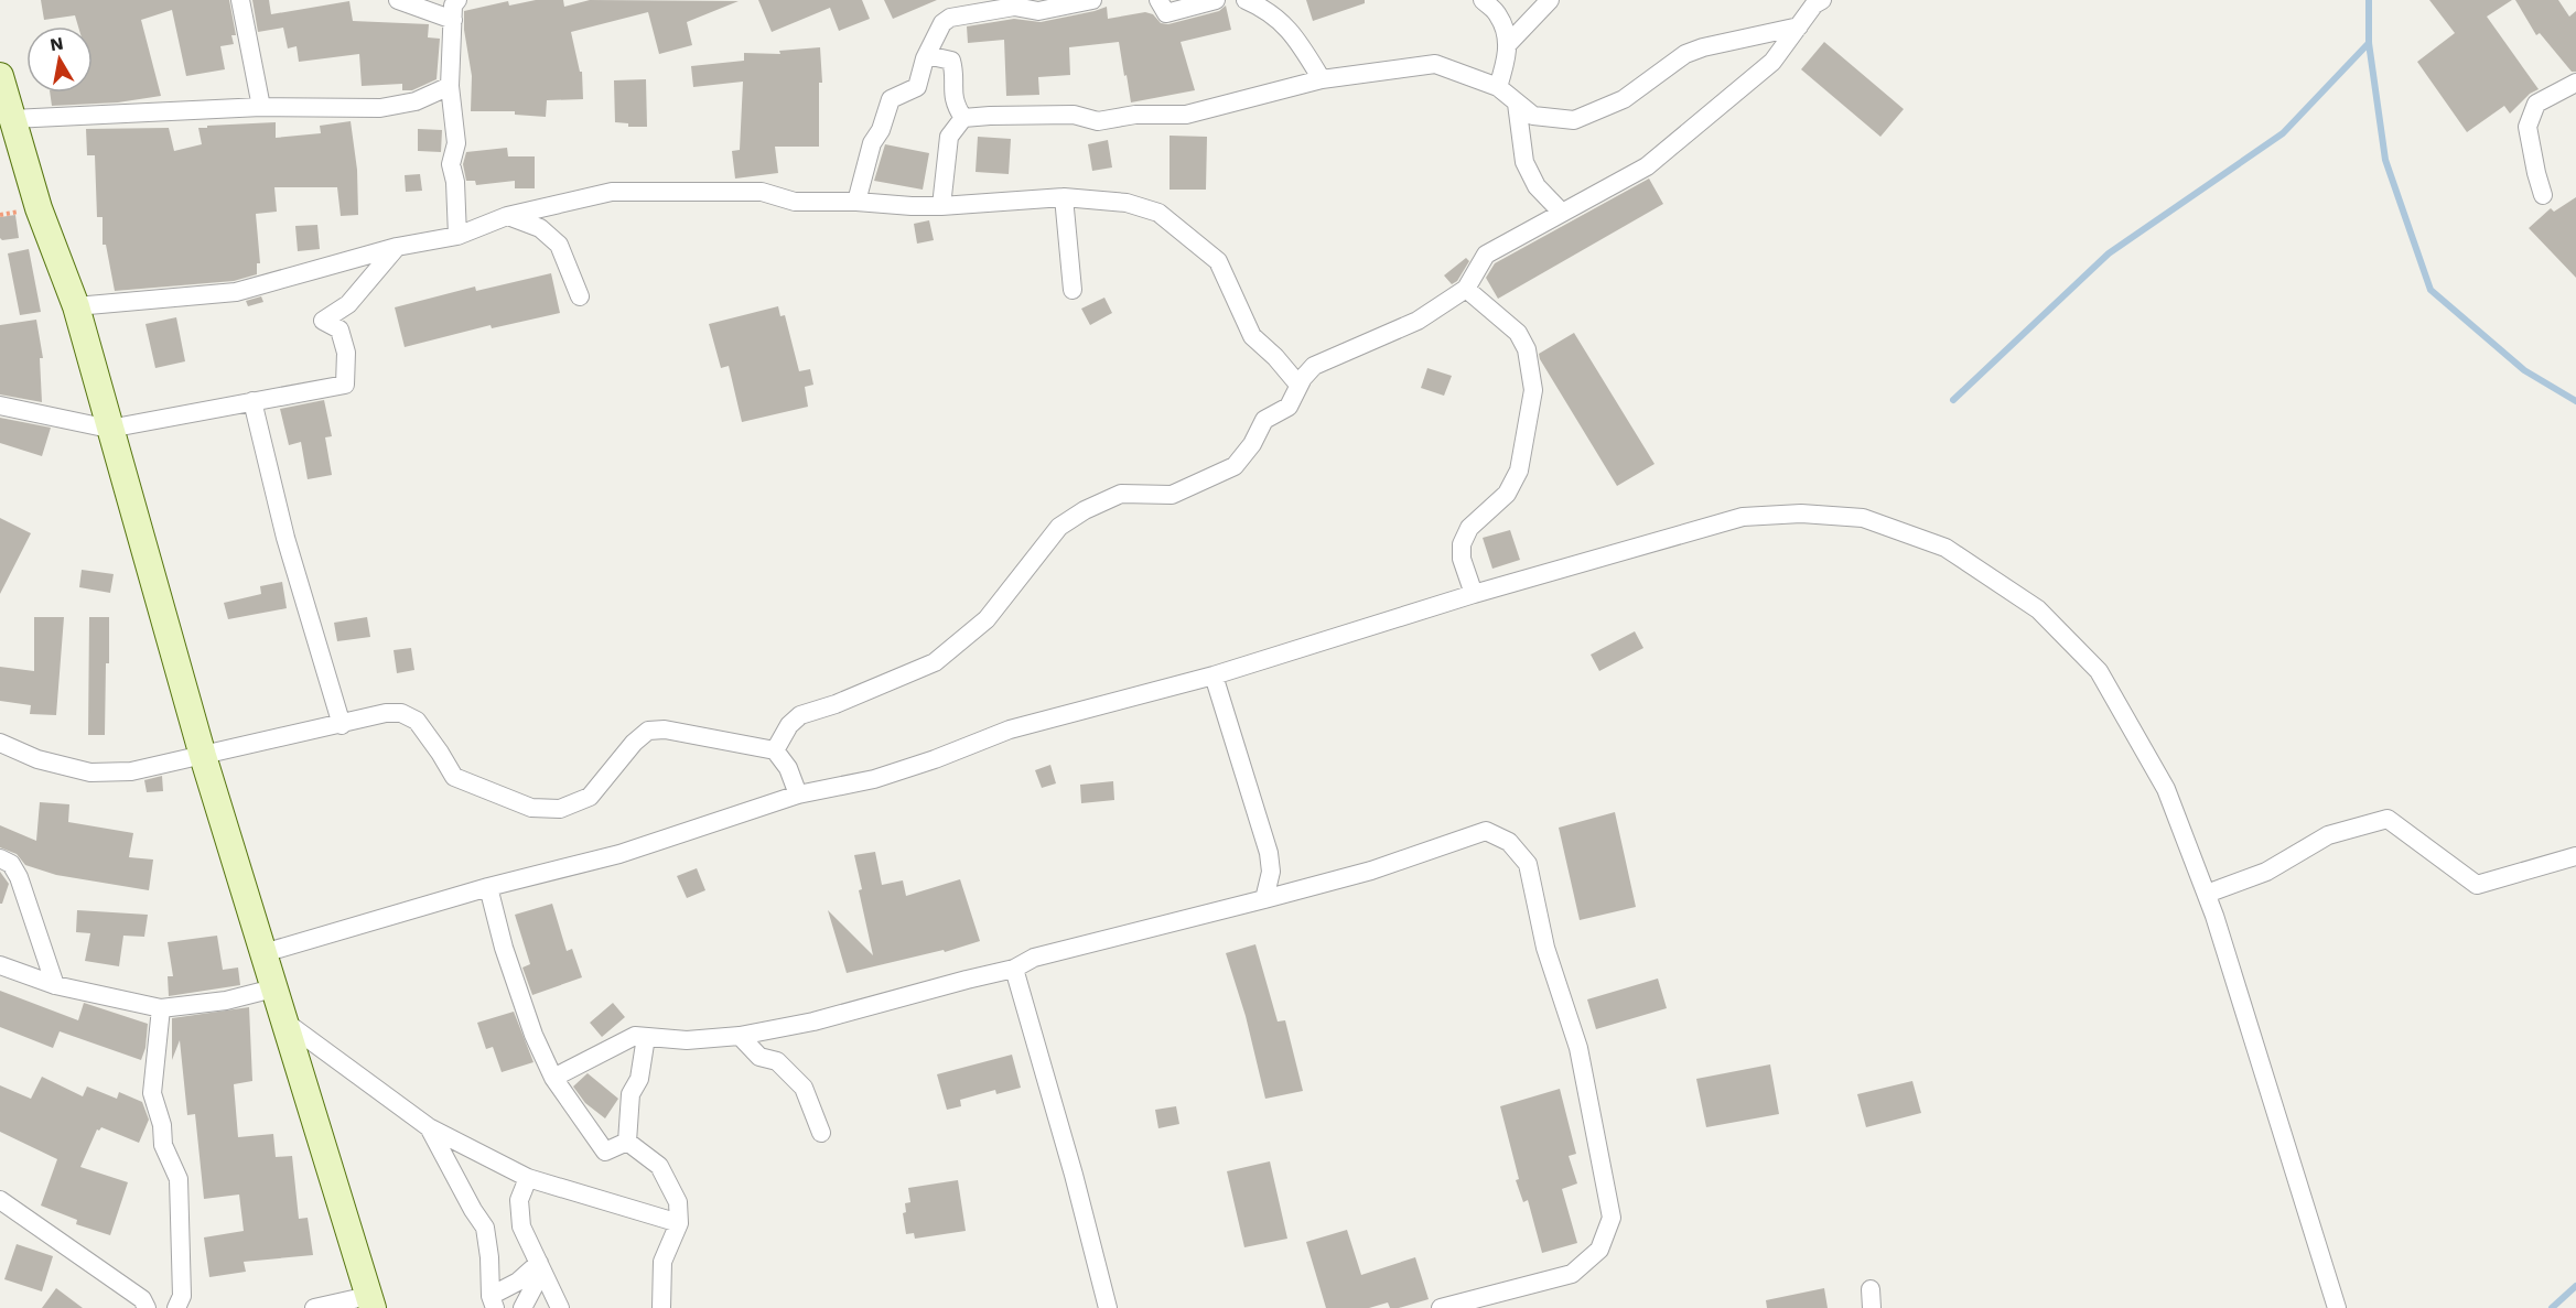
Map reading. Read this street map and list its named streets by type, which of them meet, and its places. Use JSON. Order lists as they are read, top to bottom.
{
  "north": "top"
}
